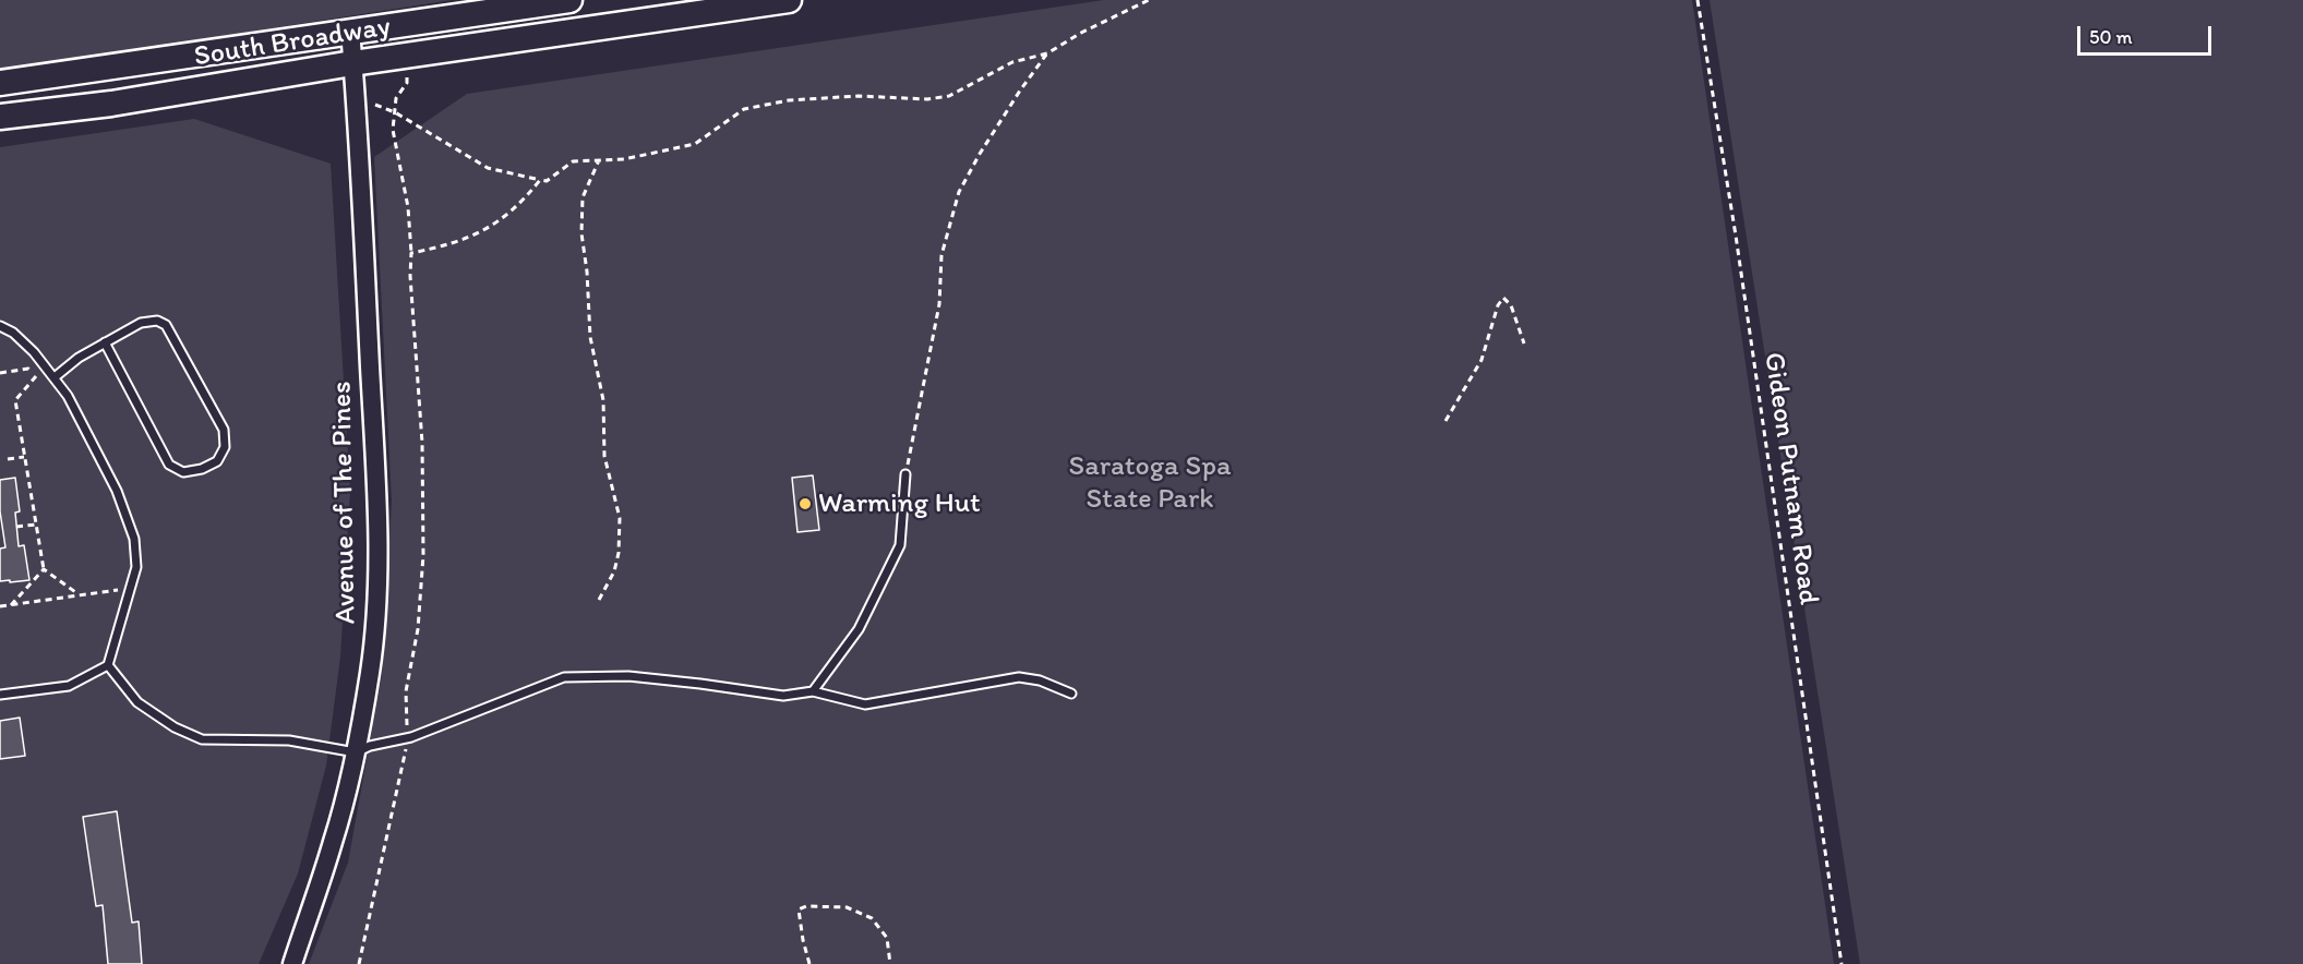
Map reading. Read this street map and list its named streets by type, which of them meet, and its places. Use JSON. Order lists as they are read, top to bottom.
{
  "streets": {
    "main road": ["South Broadway"],
    "street": ["Avenue of The Pines"],
    "path": ["Gideon Putnam Road"]
  },
  "crossings": [
    ["South Broadway", "Avenue of The Pines"]
  ],
  "parks": ["Saratoga Spa State Park"],
  "places": ["Warming Hut"],
  "scale_bar": "50 m"
}
